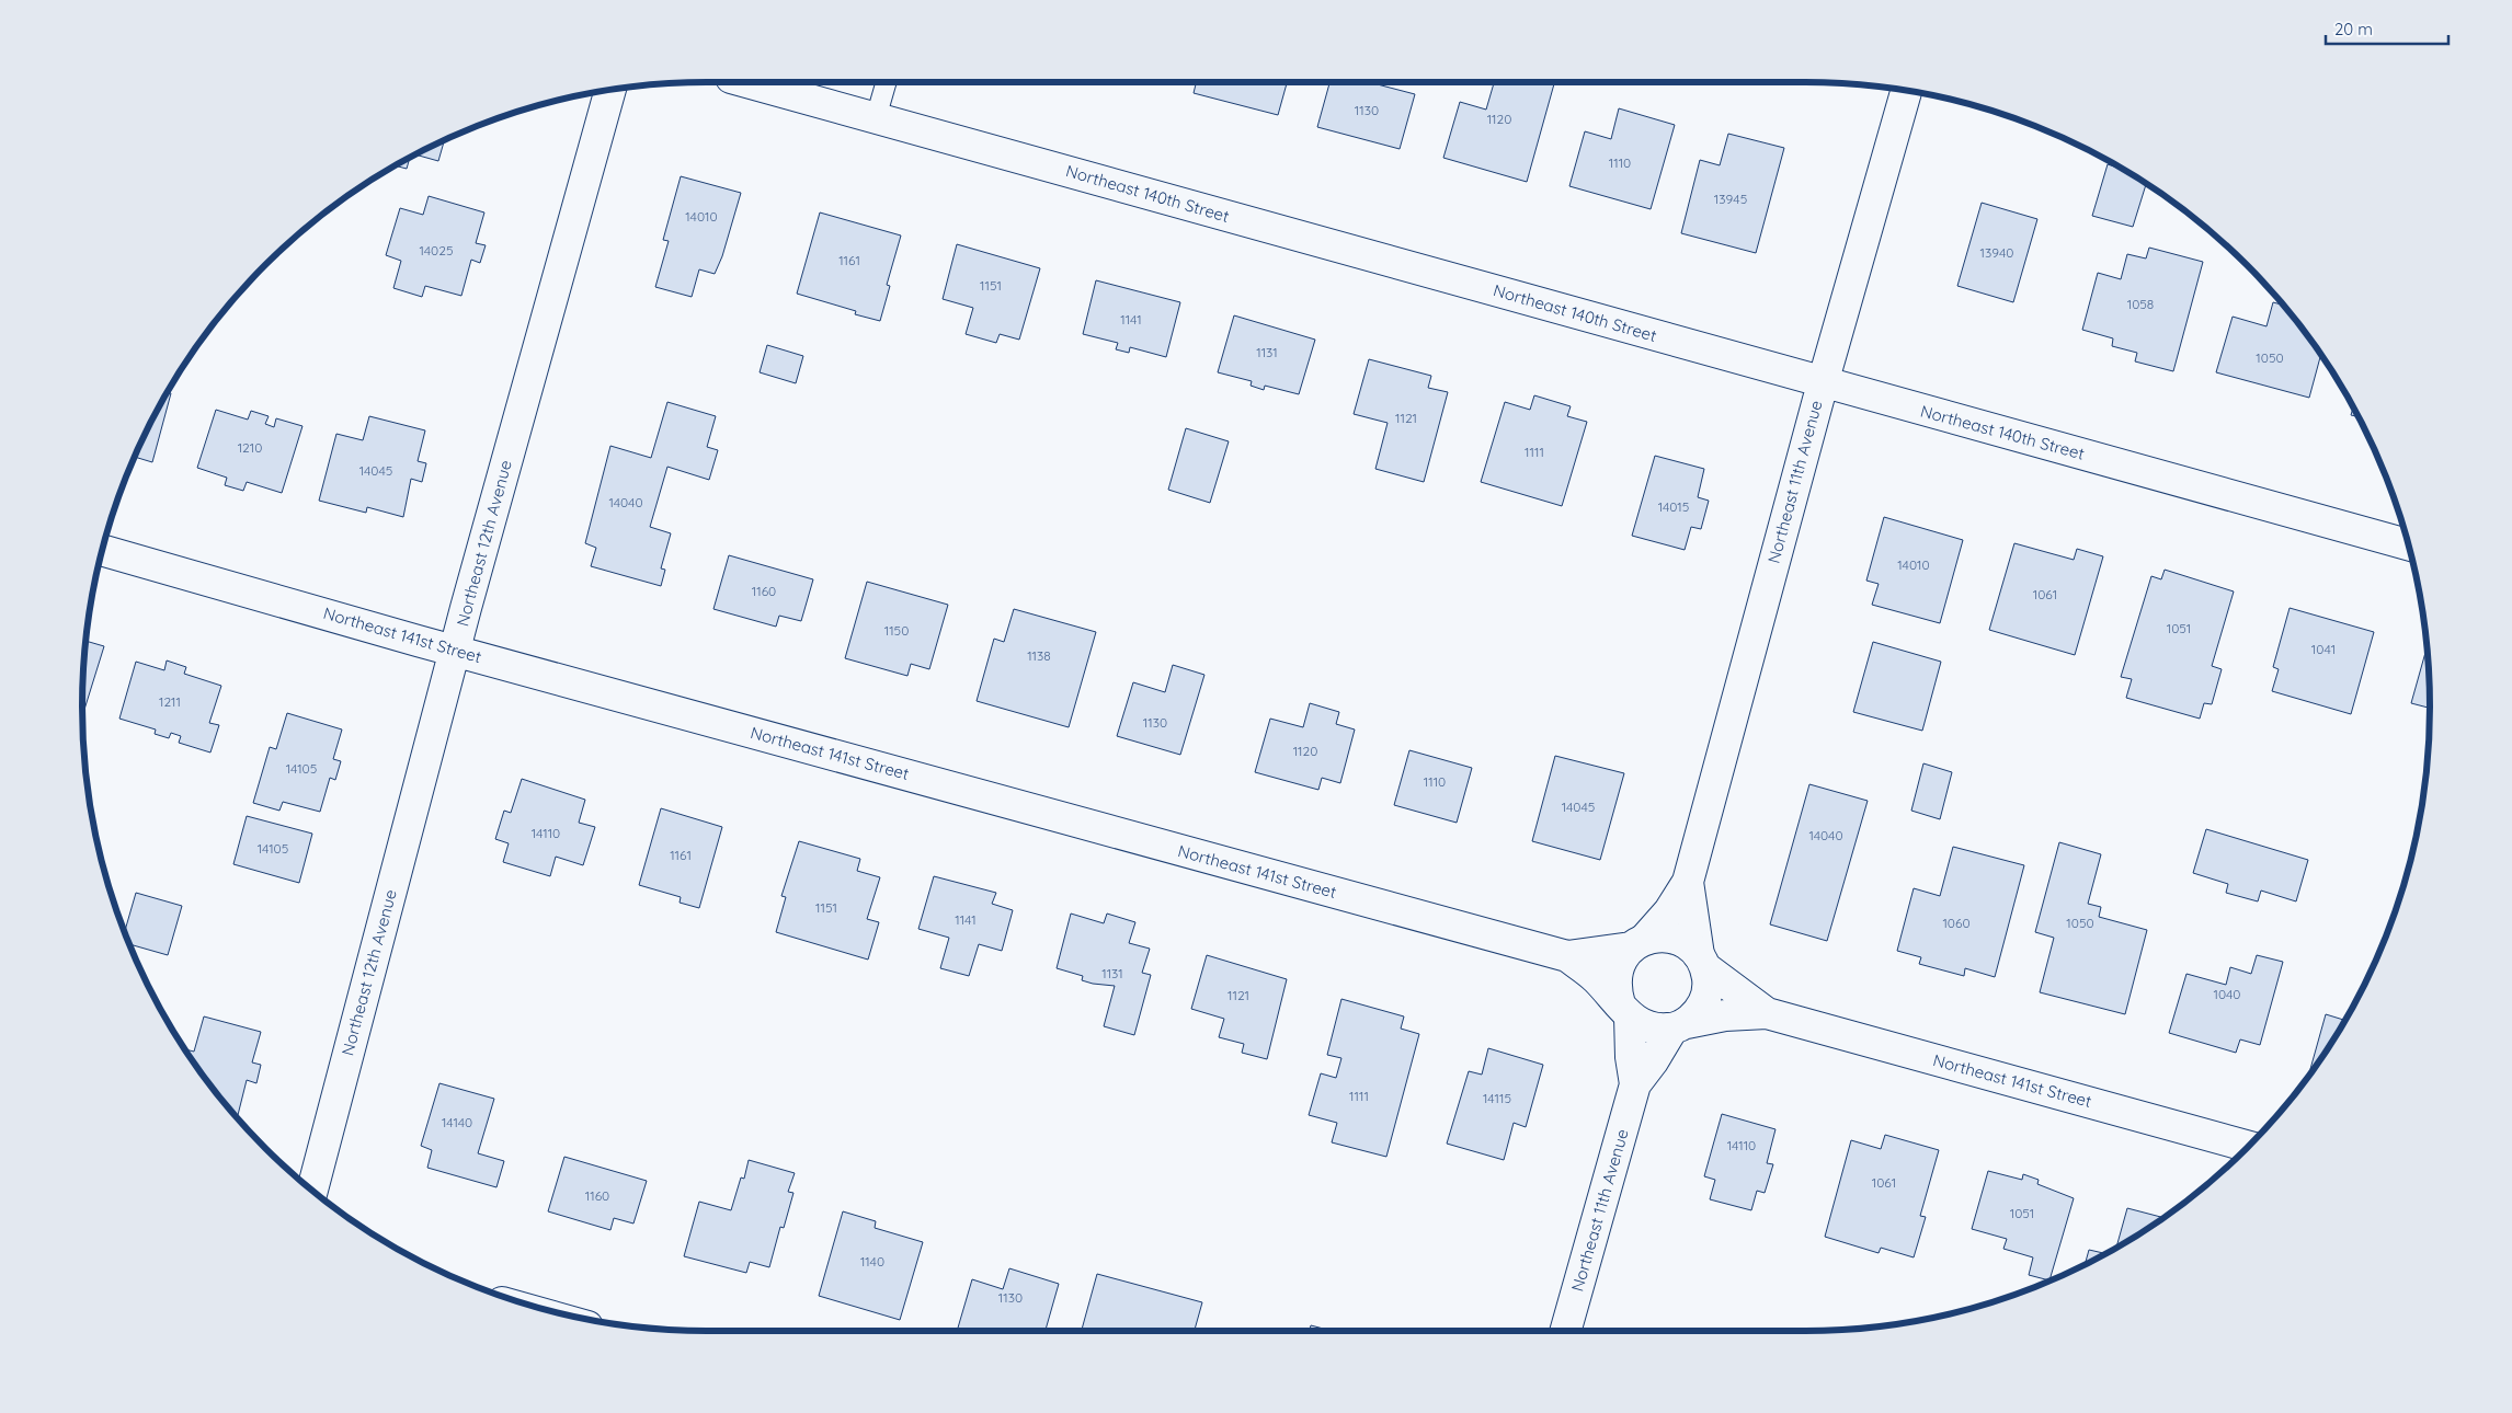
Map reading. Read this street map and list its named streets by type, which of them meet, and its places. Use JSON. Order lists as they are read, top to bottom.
{
  "streets": {
    "street": [
      "Northeast 140th Street",
      "Northeast 11th Avenue",
      "Northeast 12th Avenue",
      "Northeast 141st Street"
    ]
  },
  "crossings": [
    ["Northeast 140th Street", "Northeast 11th Avenue"],
    ["Northeast 11th Avenue", "Northeast 141st Street"],
    ["Northeast 12th Avenue", "Northeast 141st Street"]
  ],
  "house_numbers": [
    "1130",
    "1120",
    "1110",
    "13945",
    "14010",
    "14025",
    "13940",
    "1161",
    "1151",
    "1058",
    "1141",
    "1131",
    "1050",
    "1121",
    "1210",
    "1111",
    "14045",
    "14040",
    "14015",
    "14010",
    "1160",
    "1061",
    "1051",
    "1150",
    "1041",
    "1138",
    "1211",
    "1130",
    "1120",
    "14105",
    "1110",
    "14045",
    "14110",
    "14040",
    "14105",
    "1161",
    "1151",
    "1141",
    "1060",
    "1050",
    "1131",
    "1040",
    "1121",
    "1111",
    "14115",
    "14140",
    "14110",
    "1061",
    "1160",
    "1051",
    "1140",
    "1130"
  ],
  "scale_bar": "20 m"
}
